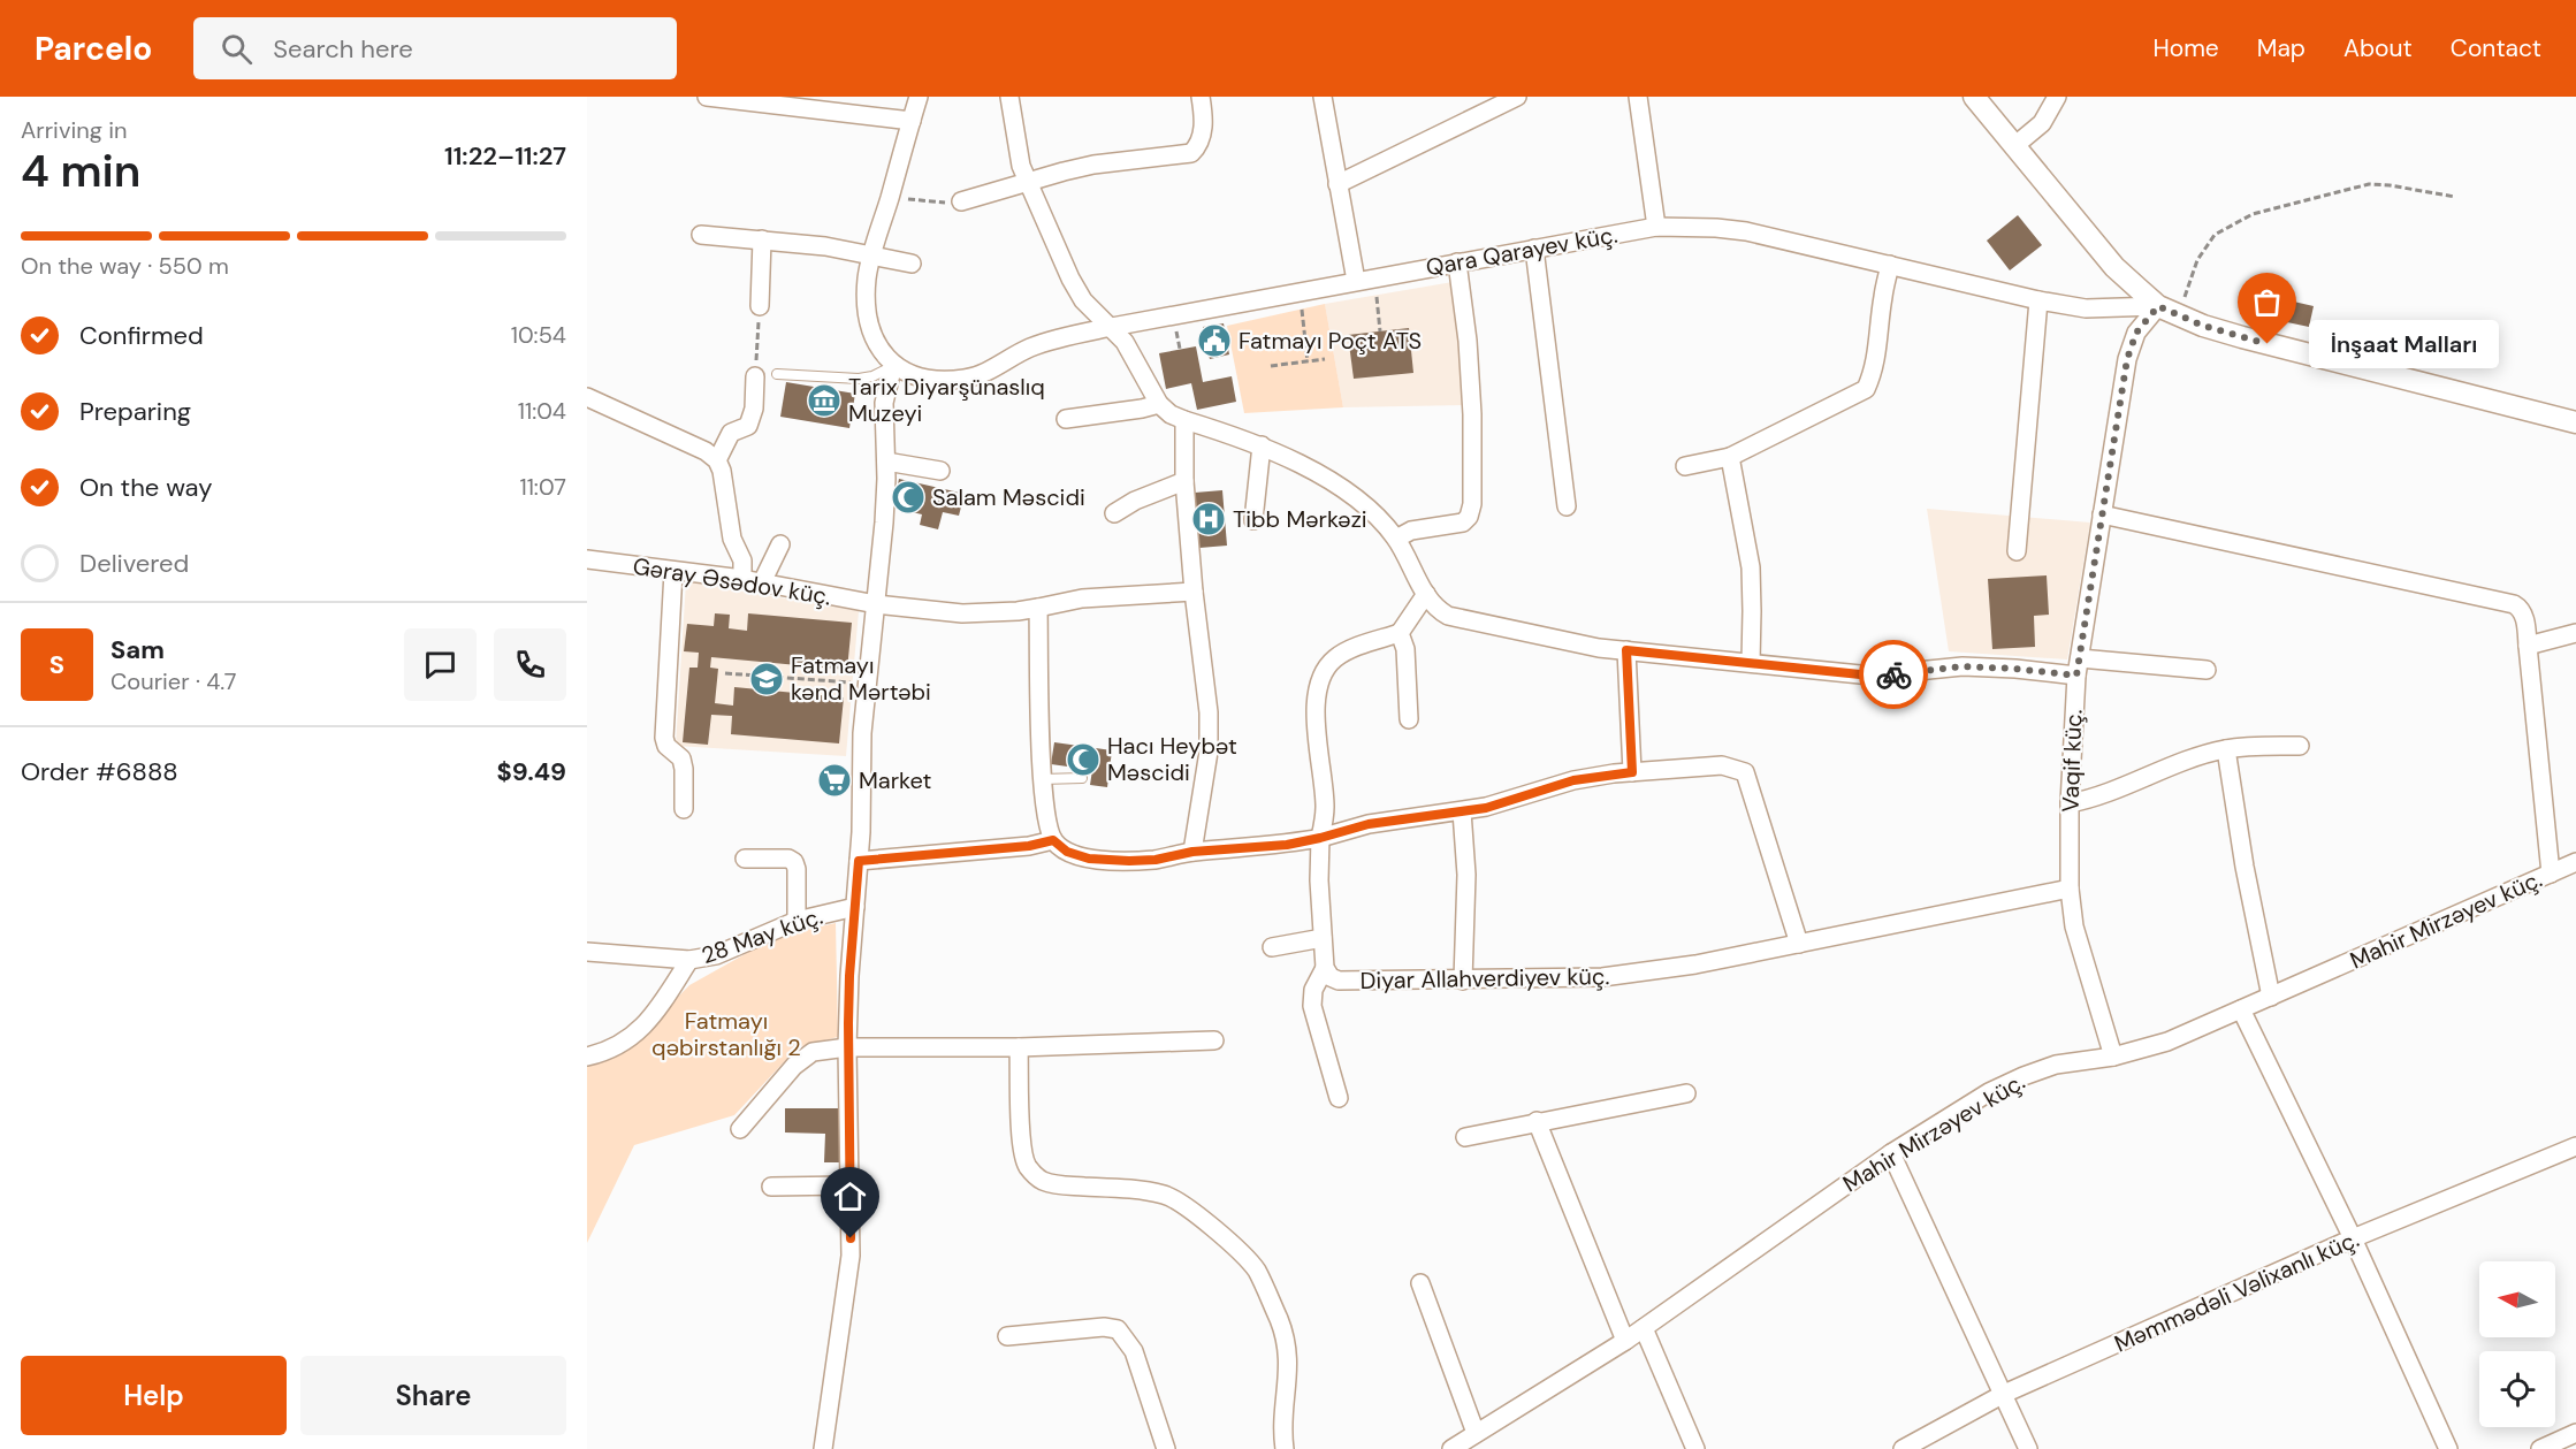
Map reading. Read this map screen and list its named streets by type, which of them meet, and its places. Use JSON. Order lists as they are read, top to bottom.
{
  "streets": {
    "street": [
      "Qara Qarayev küç.",
      "Gəray Əsədov küç.",
      "Vaqif küç.",
      "Mahir Mirzəyev küç.",
      "28 May küç.",
      "Diyar Allahverdiyev küç.",
      "Məmmədəli Vəlixanlı küç."
    ]
  },
  "crossings": [
    ["Qara Qarayev küç.", "Vaqif küç."],
    ["Vaqif küç.", "Mahir Mirzəyev küç."],
    ["Vaqif küç.", "Diyar Allahverdiyev küç."]
  ],
  "parks": ["Fatmayı qəbirstanlığı 2"],
  "places": {
    "public building": ["Fatmayı Poçt ATS"],
    "other": ["İnşaat Malları"],
    "museum": ["Tarix Diyarşünaslıq Muzeyi"],
    "mosque": ["Salam Məscidi", "Hacı Heybət Məscidi"],
    "hospital": ["Tibb Mərkəzi"],
    "school or university": ["Fatmayı kənd Mərtəbi"],
    "supermarket": ["Market"]
  },
  "north": "left",
  "page": {
    "header": "Parcelo",
    "search": "Search here",
    "nav": [
      "Home",
      "Map",
      "About",
      "Contact"
    ],
    "heading": ["4 min", "Arriving in", "11:22–11:27"],
    "panel": [
      "Sam",
      "Courier · 4.7",
      "Order #6888",
      "$9.49"
    ],
    "bar": "On the way · 550 m",
    "list": [
      ["Confirmed", "10:54"],
      ["Preparing", "11:04"],
      ["On the way", "11:07"],
      "Delivered"
    ],
    "bubble": "İnşaat Malları",
    "round": "S",
    "buttons": ["Help", "Share"]
  }
}
